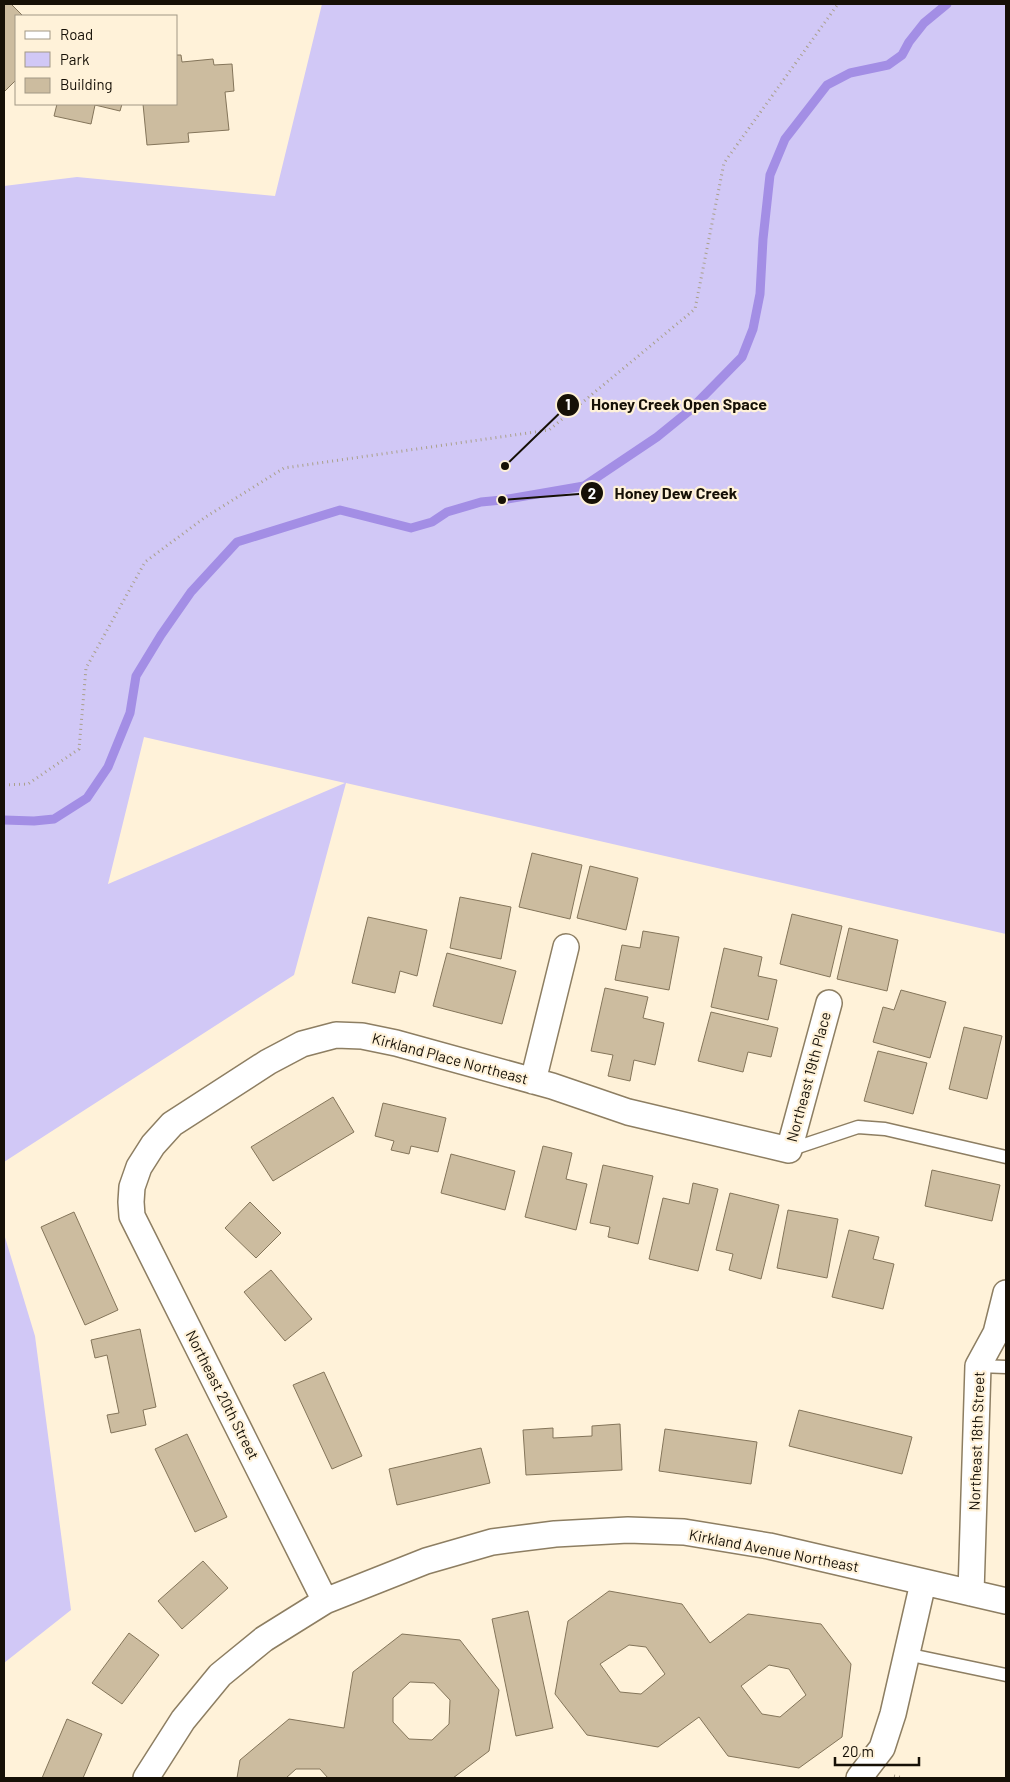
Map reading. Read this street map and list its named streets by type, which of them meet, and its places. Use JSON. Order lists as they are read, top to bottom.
{
  "streets": {
    "street": [
      "Kirkland Place Northeast",
      "Northeast 19th Place",
      "Northeast 20th Street",
      "Northeast 18th Street",
      "Kirkland Avenue Northeast"
    ]
  },
  "crossings": [
    ["Kirkland Place Northeast", "Northeast 19th Place"],
    ["Kirkland Place Northeast", "Northeast 20th Street"],
    ["Northeast 20th Street", "Kirkland Avenue Northeast"],
    ["Northeast 18th Street", "Kirkland Avenue Northeast"]
  ],
  "places": ["Honey Creek Open Space", "Honey Dew Creek"],
  "legend": ["Road", "Park", "Building"],
  "scale_bar": "20 m"
}
